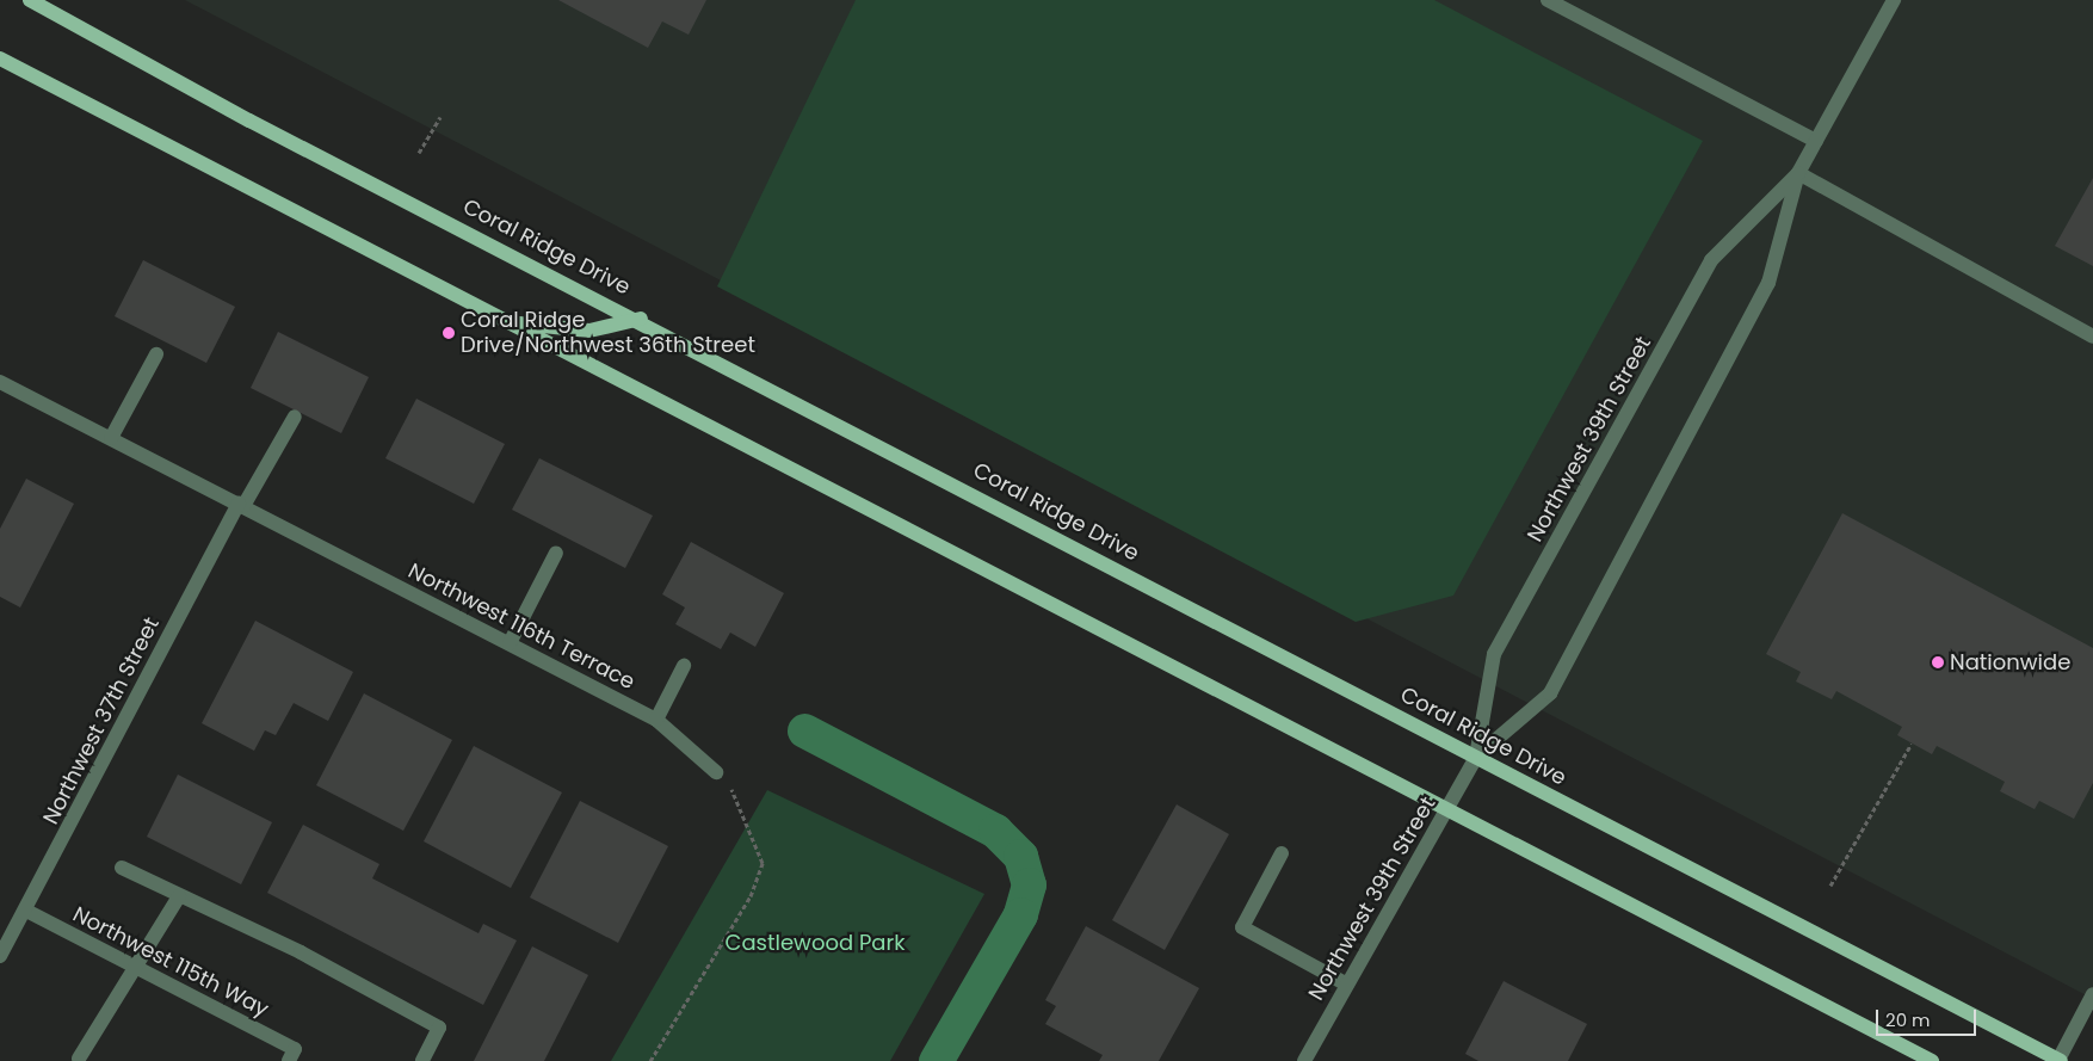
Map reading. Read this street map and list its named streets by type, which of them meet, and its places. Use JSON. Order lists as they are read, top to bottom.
{
  "streets": {
    "main road": ["Coral Ridge Drive"],
    "street": [
      "Northwest 39th Street",
      "Northwest 116th Terrace",
      "Northwest 37th Street",
      "Northwest 115th Way"
    ]
  },
  "crossings": [
    ["Coral Ridge Drive", "Northwest 39th Street"],
    ["Northwest 116th Terrace", "Northwest 37th Street"],
    ["Northwest 37th Street", "Northwest 115th Way"]
  ],
  "parks": ["Castlewood Park"],
  "places": ["Coral Ridge Drive/Northwest 36th Street", "Nationwide"],
  "scale_bar": "20 m"
}
